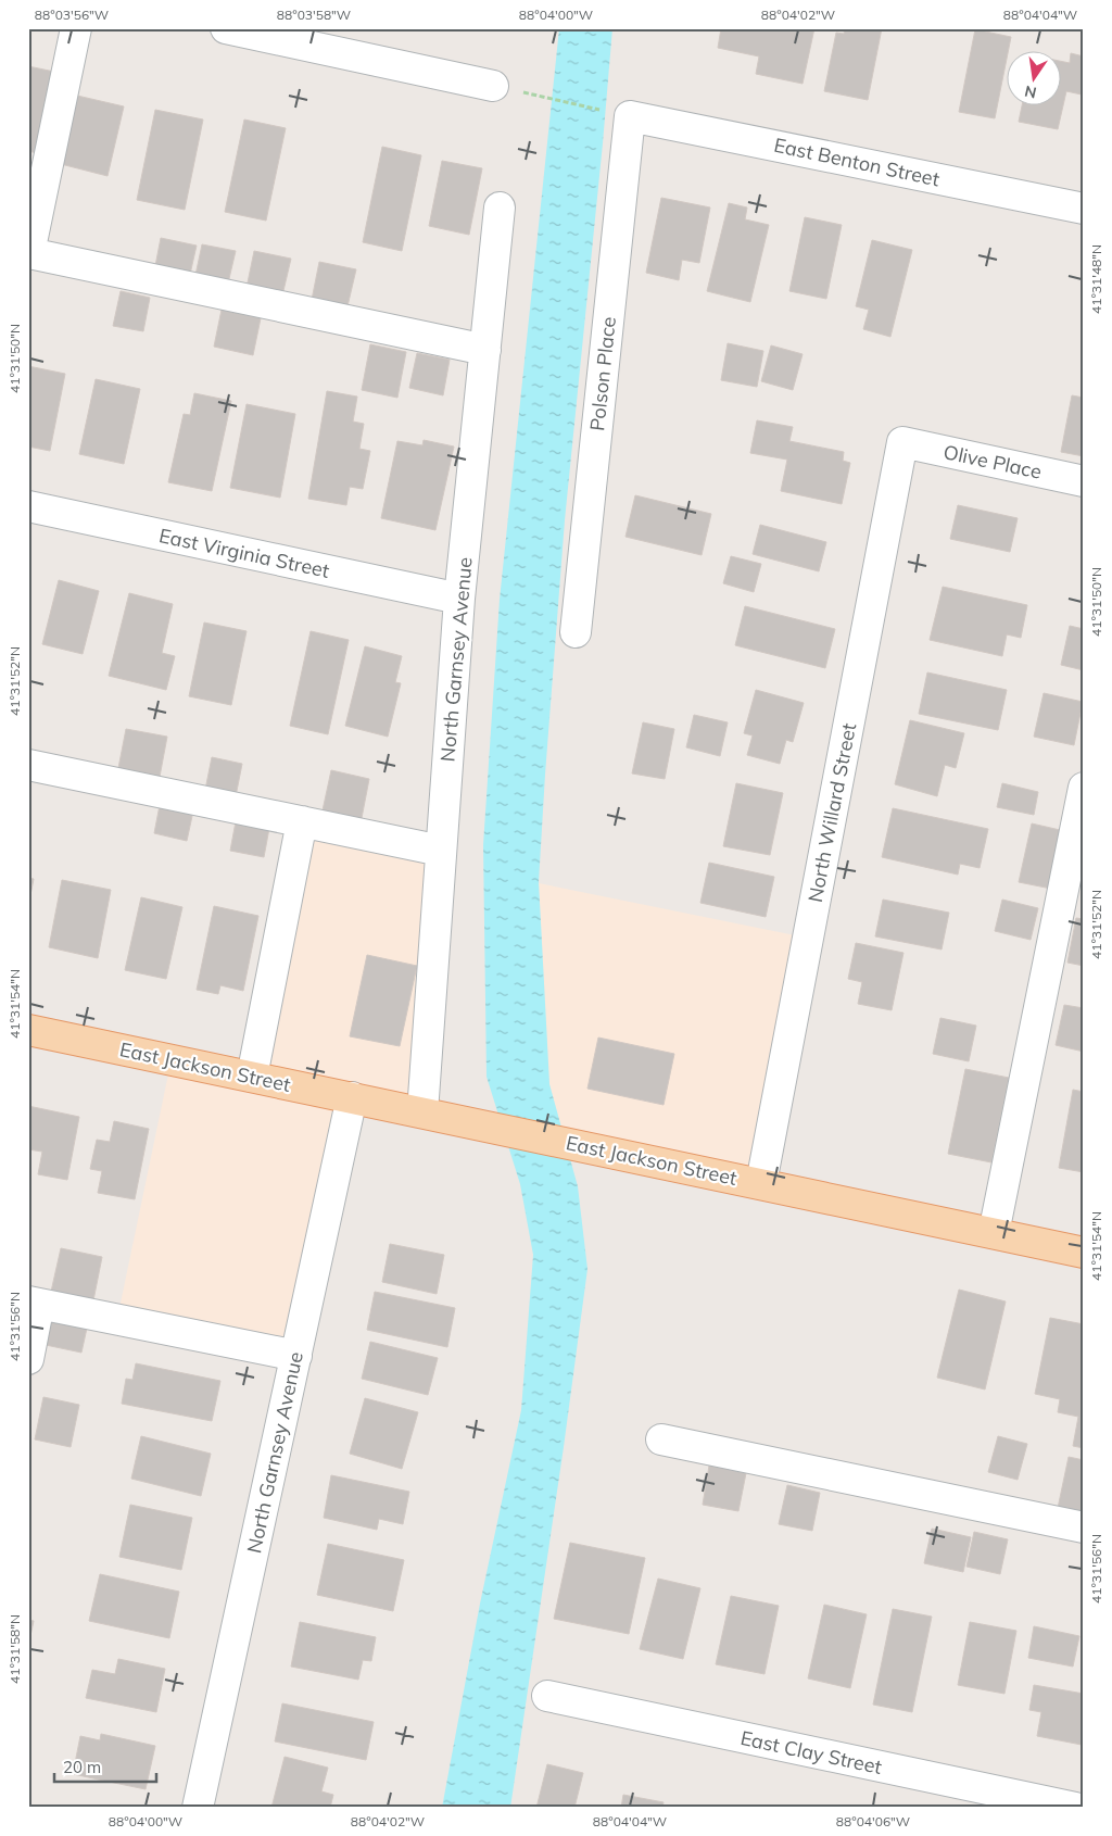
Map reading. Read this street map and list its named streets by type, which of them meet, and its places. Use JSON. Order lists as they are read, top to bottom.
{
  "streets": {
    "main road": ["East Jackson Street"],
    "street": [
      "East Benton Street",
      "Polson Place",
      "Olive Place",
      "East Virginia Street",
      "North Garnsey Avenue",
      "North Willard Street",
      "East Clay Street"
    ]
  },
  "crossings": [
    ["East Benton Street", "Polson Place"],
    ["Olive Place", "North Willard Street"],
    ["East Virginia Street", "North Garnsey Avenue"],
    ["North Garnsey Avenue", "East Jackson Street"],
    ["North Willard Street", "East Jackson Street"]
  ],
  "scale_bar": "20 m",
  "north": "bottom",
  "coordinates": [
    "88°03'56\"W",
    "88°03'58\"W",
    "88°04'00\"W",
    "88°04'02\"W",
    "88°04'04\"W",
    "41°31'48\"N",
    "41°31'50\"N",
    "41°31'52\"N",
    "41°31'54\"N",
    "41°31'56\"N",
    "41°31'58\"N",
    "88°04'06\"W"
  ]
}
